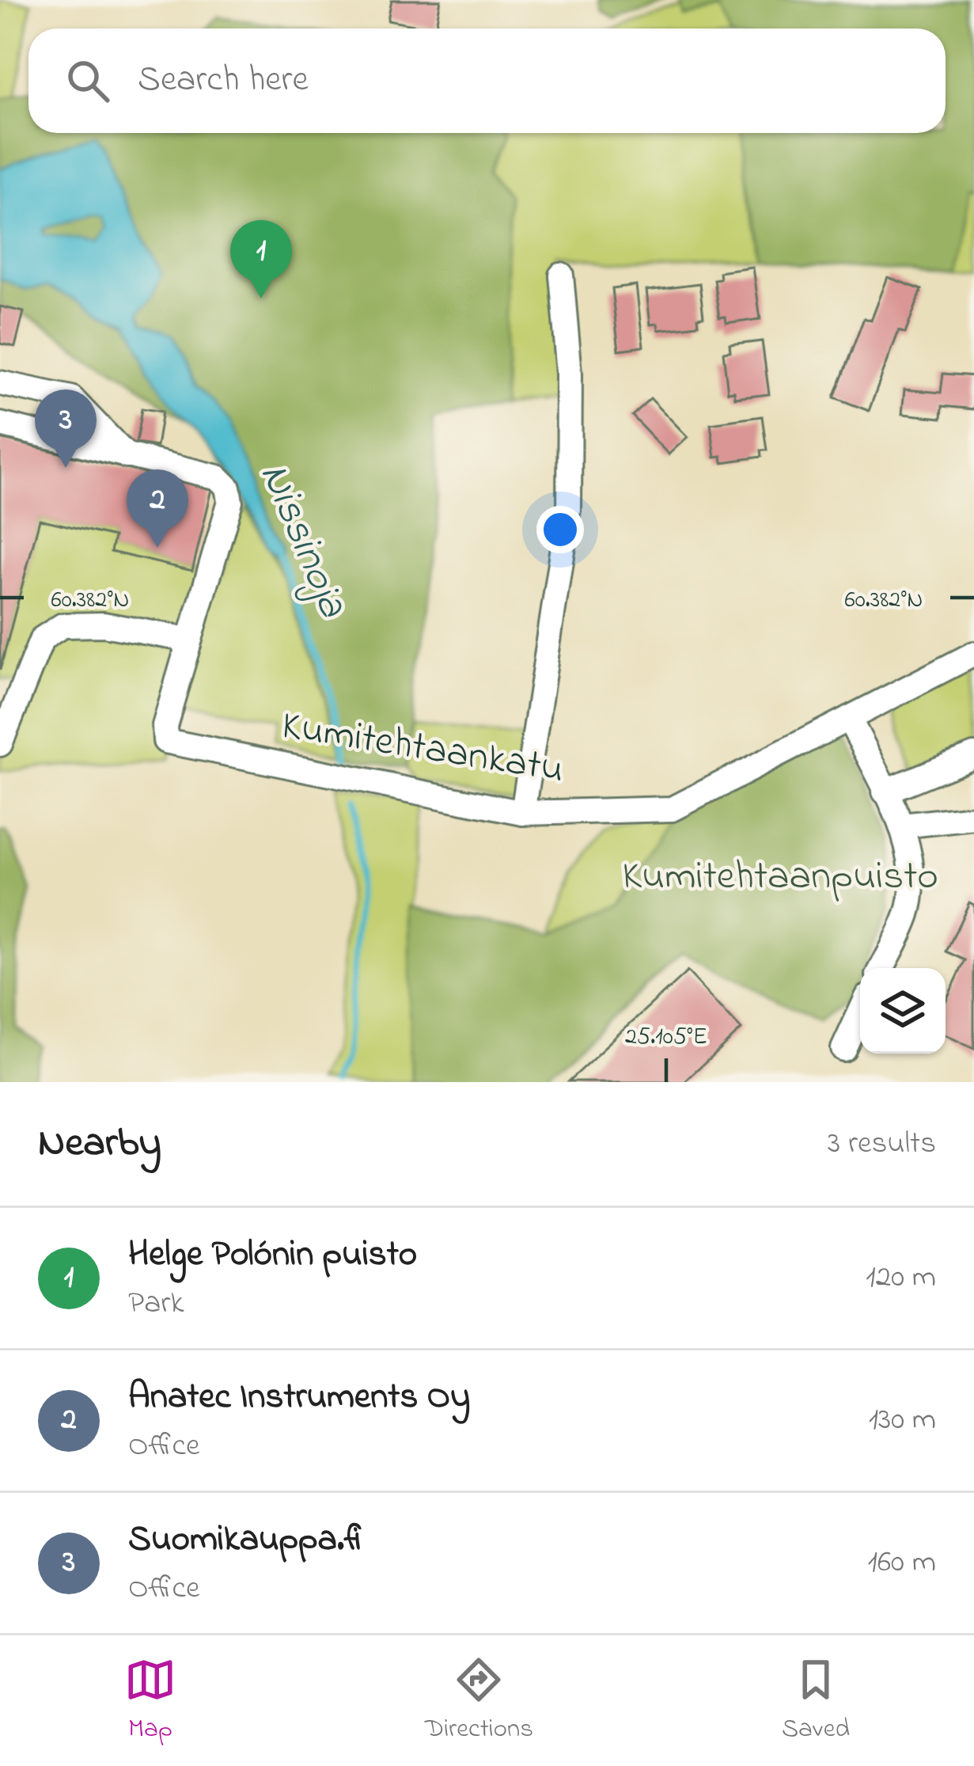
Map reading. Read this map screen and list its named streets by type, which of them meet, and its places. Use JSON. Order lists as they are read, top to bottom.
{
  "streets": {
    "street": ["Kumitehtaankatu"]
  },
  "water": ["Nissinoja"],
  "parks": ["Kumitehtaanpuisto"],
  "page": {
    "search": "Search here",
    "pins": ["1", "3", "2"],
    "heading": ["Nearby", "3 results"],
    "list": [
      {
        "mark": "1",
        "name": "Helge Polónin puisto",
        "note": "Park",
        "value": "120 m"
      },
      {
        "mark": "2",
        "name": "Anatec Instruments Oy",
        "note": "Office",
        "value": "130 m"
      },
      {
        "mark": "3",
        "name": "Suomikauppa.fi",
        "note": "Office",
        "value": "160 m"
      }
    ],
    "nav": ["Map", "Directions", "Saved"]
  },
  "coordinates": ["60.382°N", "25.105°E"]
}
